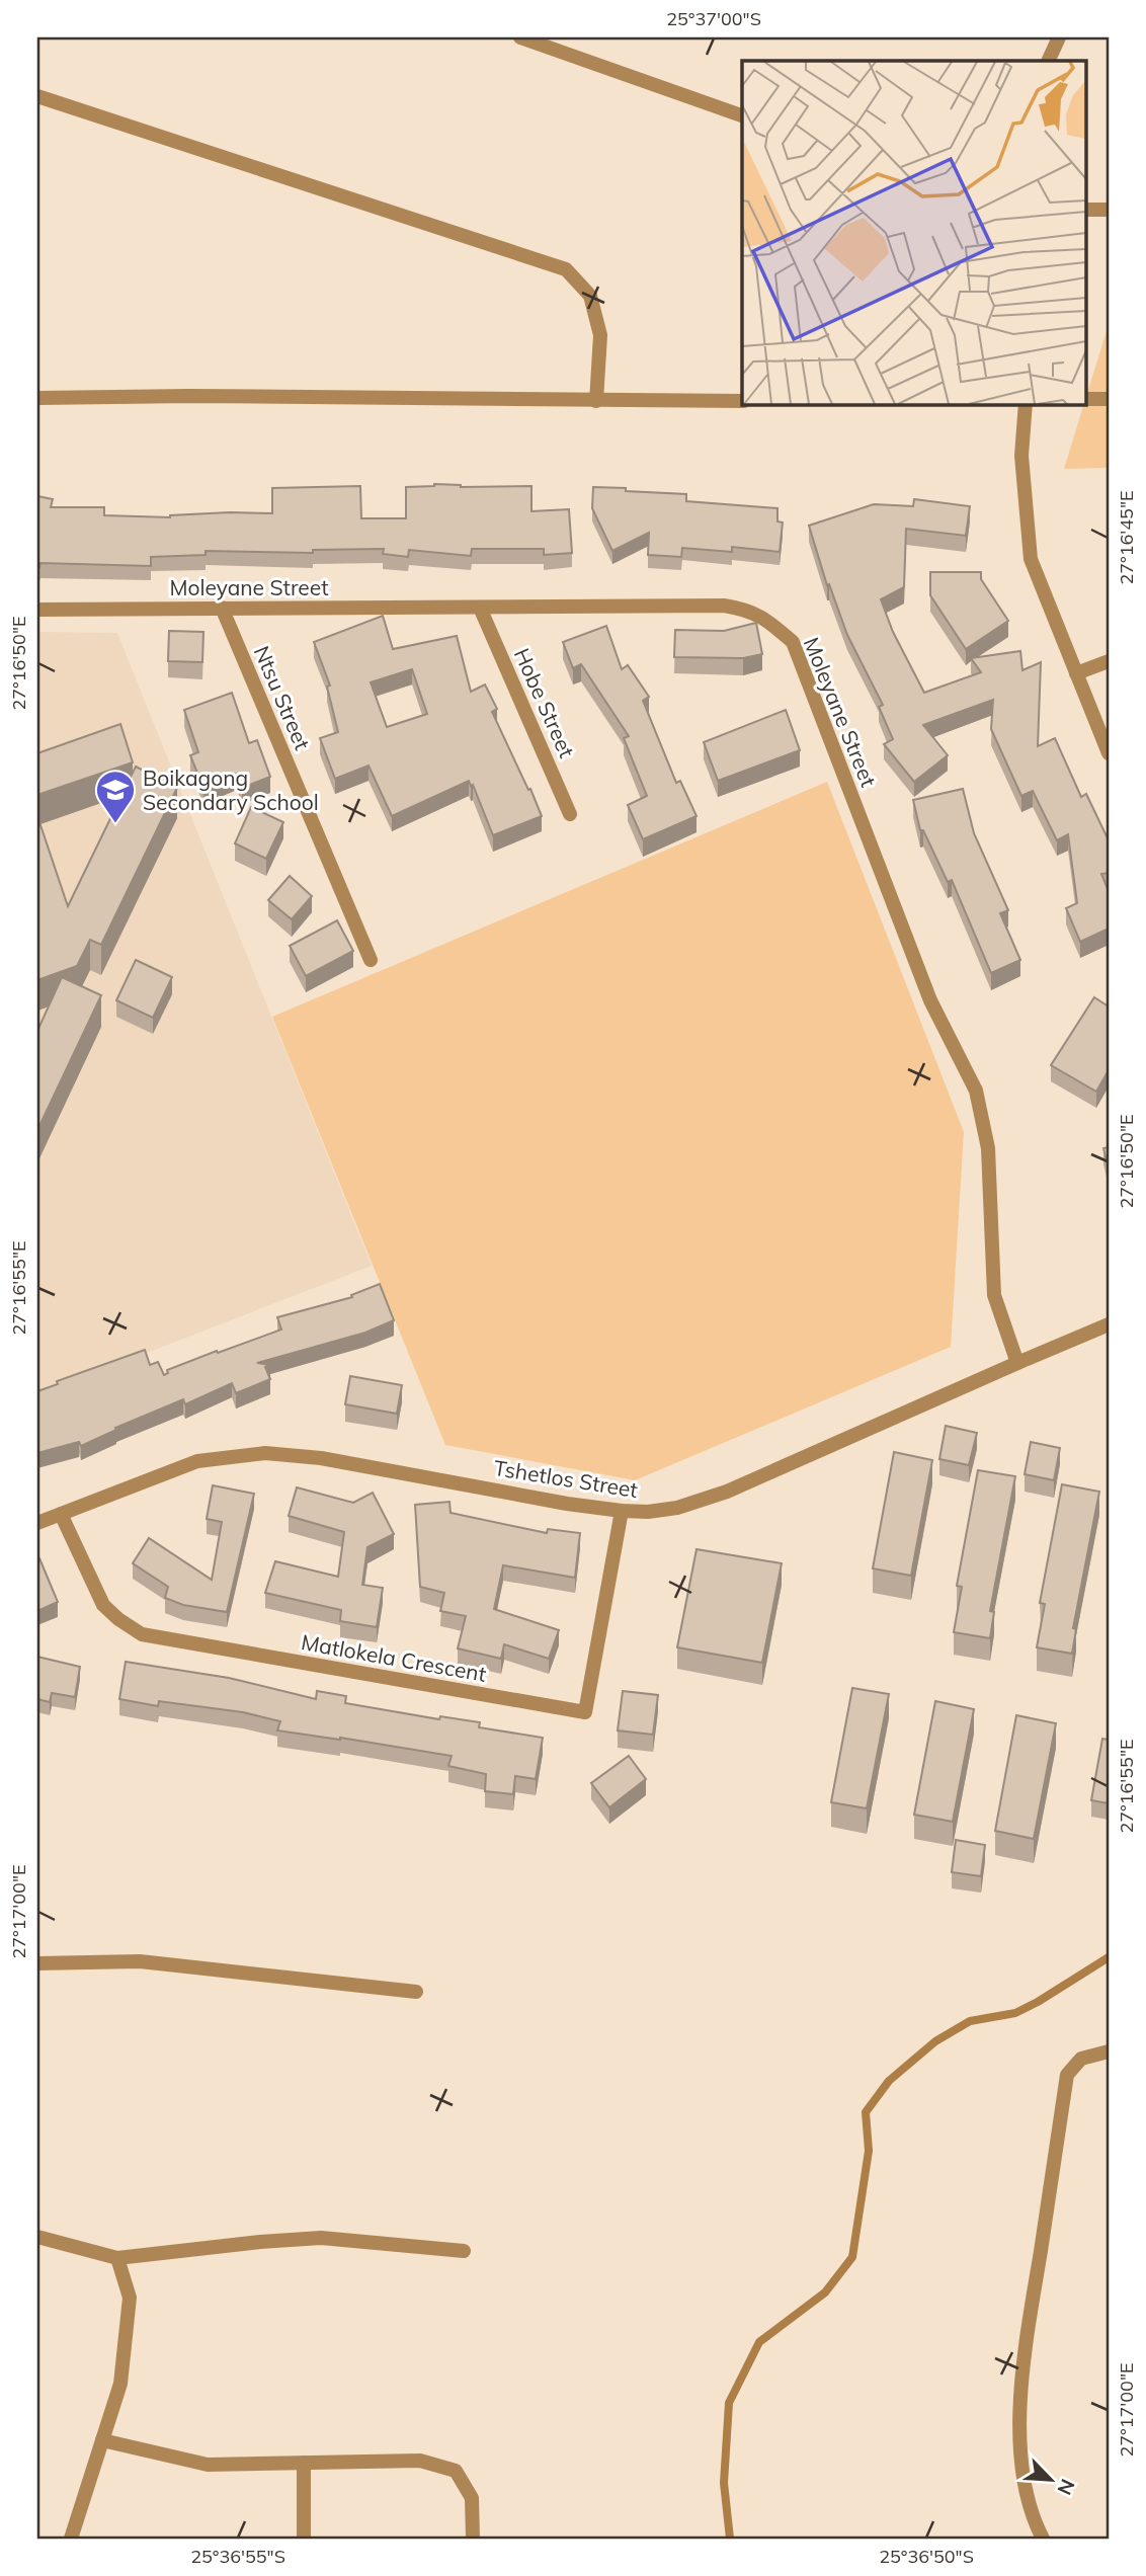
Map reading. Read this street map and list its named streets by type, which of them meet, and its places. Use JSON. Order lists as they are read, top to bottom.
{
  "streets": {
    "street": [
      "Moleyane Street",
      "Ntsu Street",
      "Hobe Street",
      "Tshetlos Street",
      "Matlokela Crescent"
    ]
  },
  "crossings": [
    ["Moleyane Street", "Ntsu Street"],
    ["Moleyane Street", "Hobe Street"],
    ["Moleyane Street", "Tshetlos Street"],
    ["Tshetlos Street", "Matlokela Crescent"]
  ],
  "places": {
    "school or university": ["Boikagong Secondary School"]
  },
  "north": "bottom right",
  "coordinates": [
    "25°37'00\"S",
    "27°16'45\"E",
    "27°16'50\"E",
    "27°16'55\"E",
    "27°17'00\"E",
    "25°36'55\"S",
    "25°36'50\"S"
  ]
}
